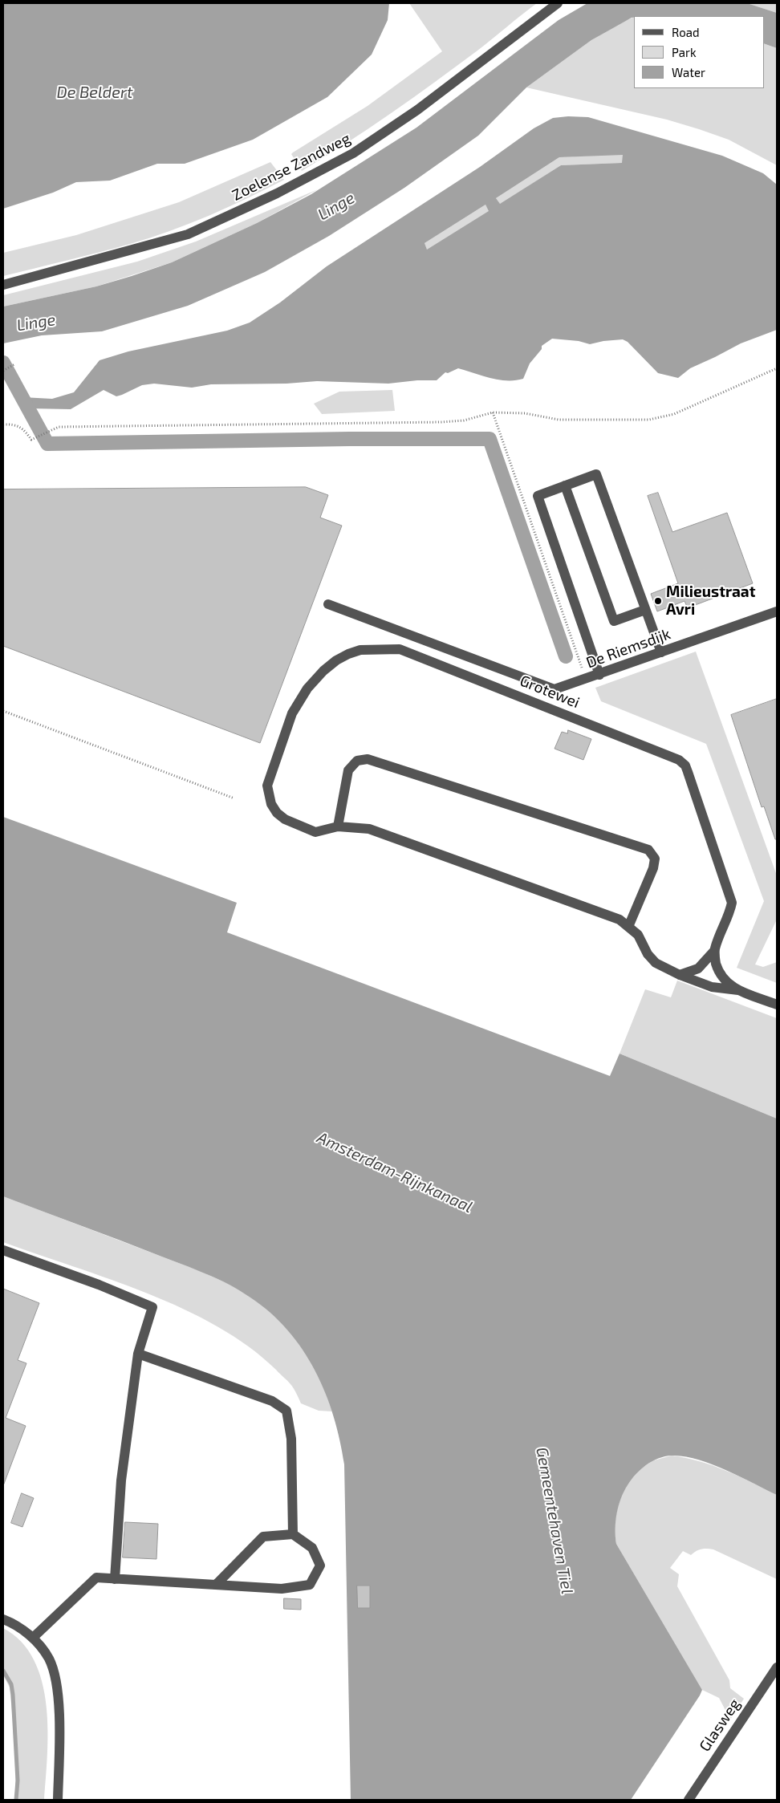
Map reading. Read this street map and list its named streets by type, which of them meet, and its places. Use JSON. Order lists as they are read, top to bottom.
{
  "streets": {
    "street": [
      "Zoelense Zandweg",
      "De Riemsdijk",
      "Grotewei",
      "Glasweg"
    ]
  },
  "water": [
    "De Beldert",
    "Linge",
    "Amsterdam-Rijnkanaal",
    "Gemeentehaven Tiel"
  ],
  "places": ["Milieustraat Avri"],
  "legend": ["Road", "Park", "Water"]
}
